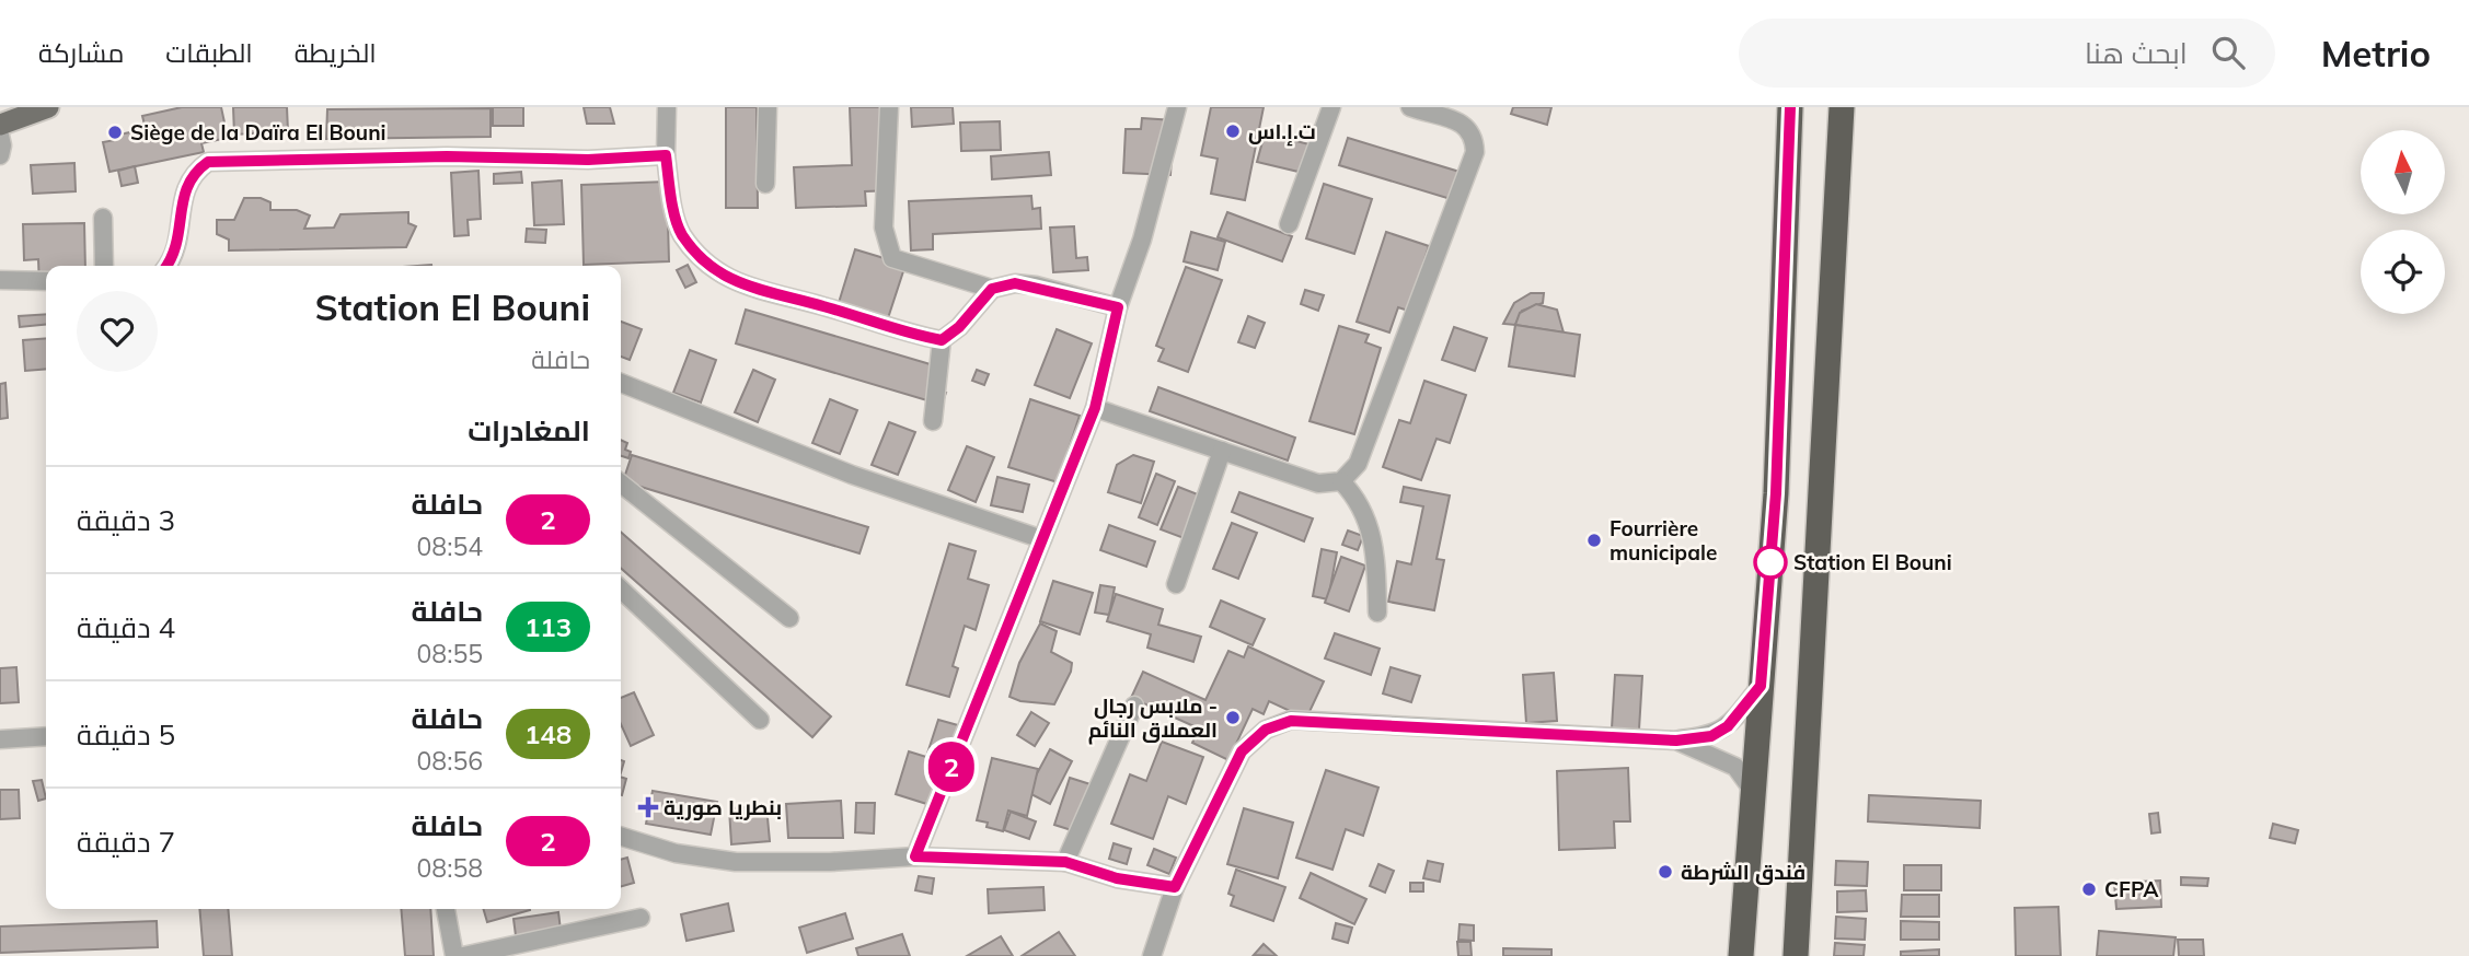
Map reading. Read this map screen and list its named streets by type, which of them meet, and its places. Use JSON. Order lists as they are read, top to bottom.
{
  "places": {
    "other": [
      "ت.إ.اس",
      "Siège de la Daïra El Bouni",
      "Fourrière municipale",
      "Station El Bouni",
      "ملابس رجال - العملاق النائم",
      "فندق الشرطة",
      "CFPA"
    ],
    "health": ["بنطريا صورية"]
  },
  "lines": ["bus line 2"],
  "north": "top",
  "page": {
    "header": "Metrio",
    "search": "ابحث هنا",
    "nav": ["الخريطة", "الطبقات", "مشاركة"],
    "on_map": "2",
    "heading": [
      ["Station El Bouni", "حافلة"],
      "المغادرات"
    ],
    "list": [
      {
        "mark": "2",
        "name": "حافلة",
        "note": "08:54",
        "value": "3 دقيقة"
      },
      {
        "mark": "113",
        "name": "حافلة",
        "note": "08:55",
        "value": "4 دقيقة"
      },
      {
        "mark": "148",
        "name": "حافلة",
        "note": "08:56",
        "value": "5 دقيقة"
      },
      {
        "mark": "2",
        "name": "حافلة",
        "note": "08:58",
        "value": "7 دقيقة"
      }
    ]
  }
}
